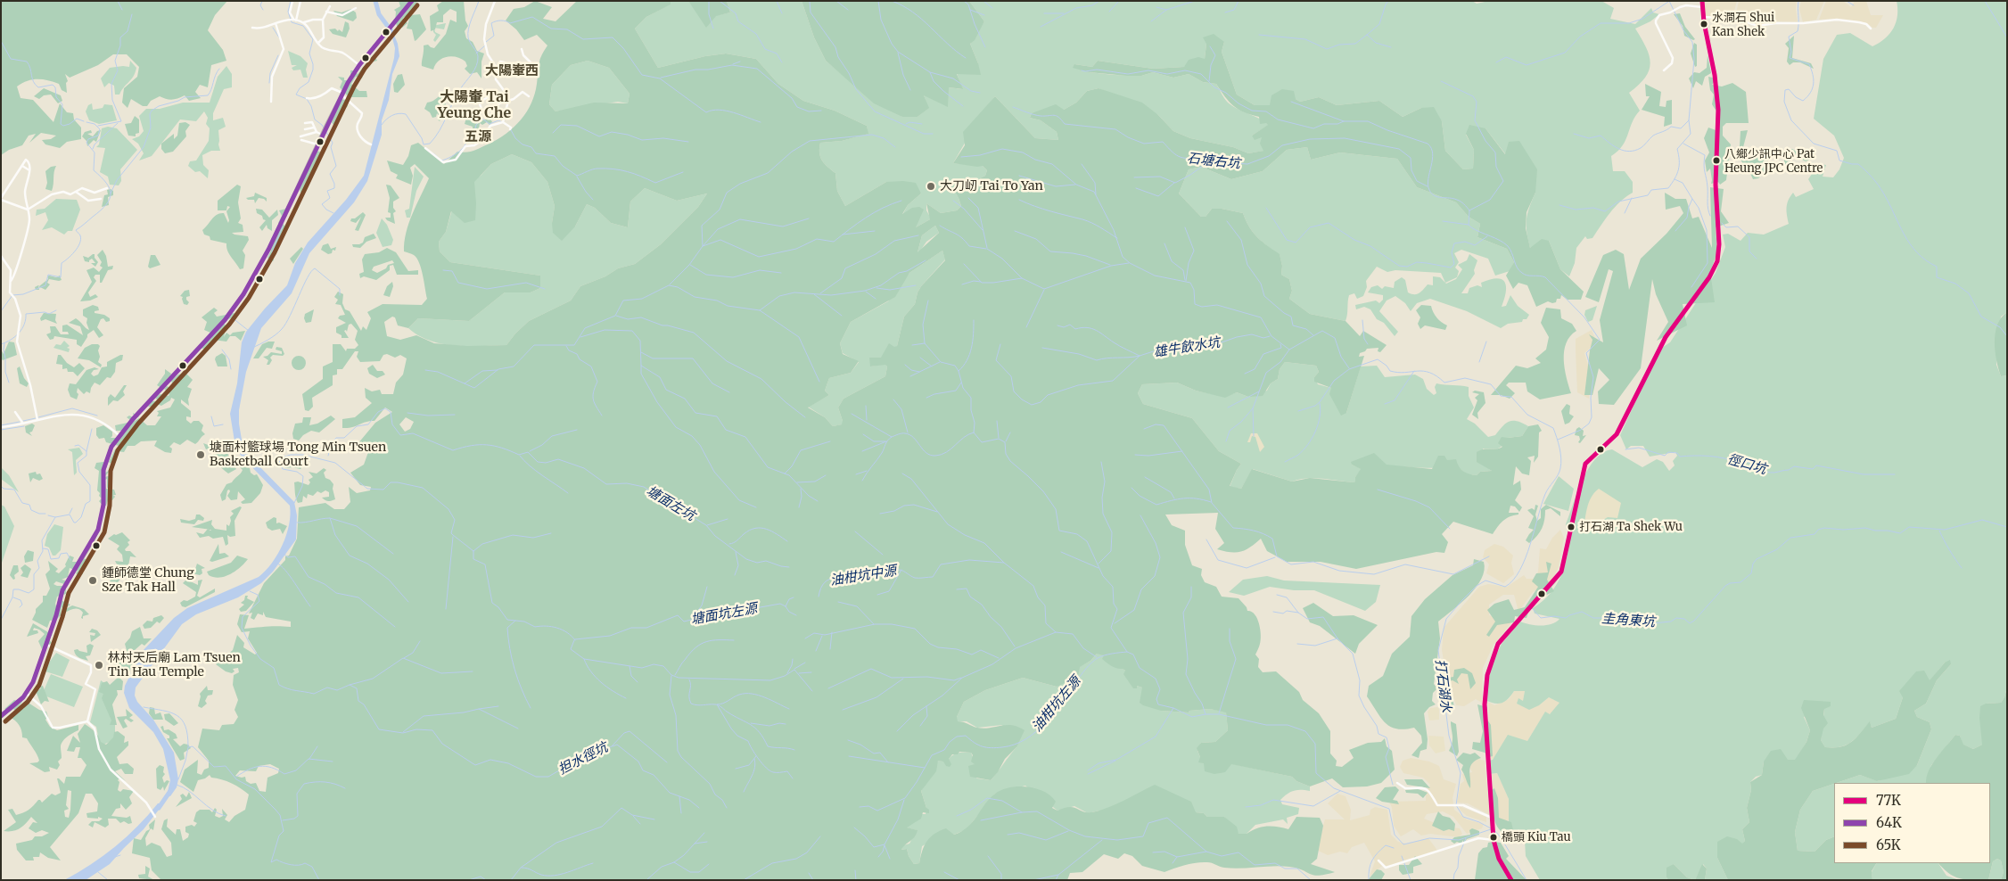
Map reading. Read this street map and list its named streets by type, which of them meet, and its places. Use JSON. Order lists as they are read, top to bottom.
{
  "districts": ["大陽輋西", "大陽輋 Tai Yeung Che", "五源"],
  "water": [
    "石塘右坑",
    "雄牛飲水坑",
    "徑口坑",
    "塘面左坑",
    "油柑坑中源",
    "塘面坑左源",
    "圭角東坑",
    "打石湖水",
    "油柑坑左源",
    "担水徑坑"
  ],
  "places": [
    "水澗石 Shui Kan Shek",
    "八鄉少訊中心 Pat Heung JPC Centre",
    "大刀屻 Tai To Yan",
    "塘面村籃球場 Tong Min Tsuen Basketball Court",
    "打石湖 Ta Shek Wu",
    "鍾師德堂 Chung Sze Tak Hall",
    "林村天后廟 Lam Tsuen Tin Hau Temple",
    "橋頭 Kiu Tau"
  ],
  "lines": ["transit line 77K", "transit line 64K", "transit line 65K"],
  "legend": ["77K", "64K", "65K"]
}
